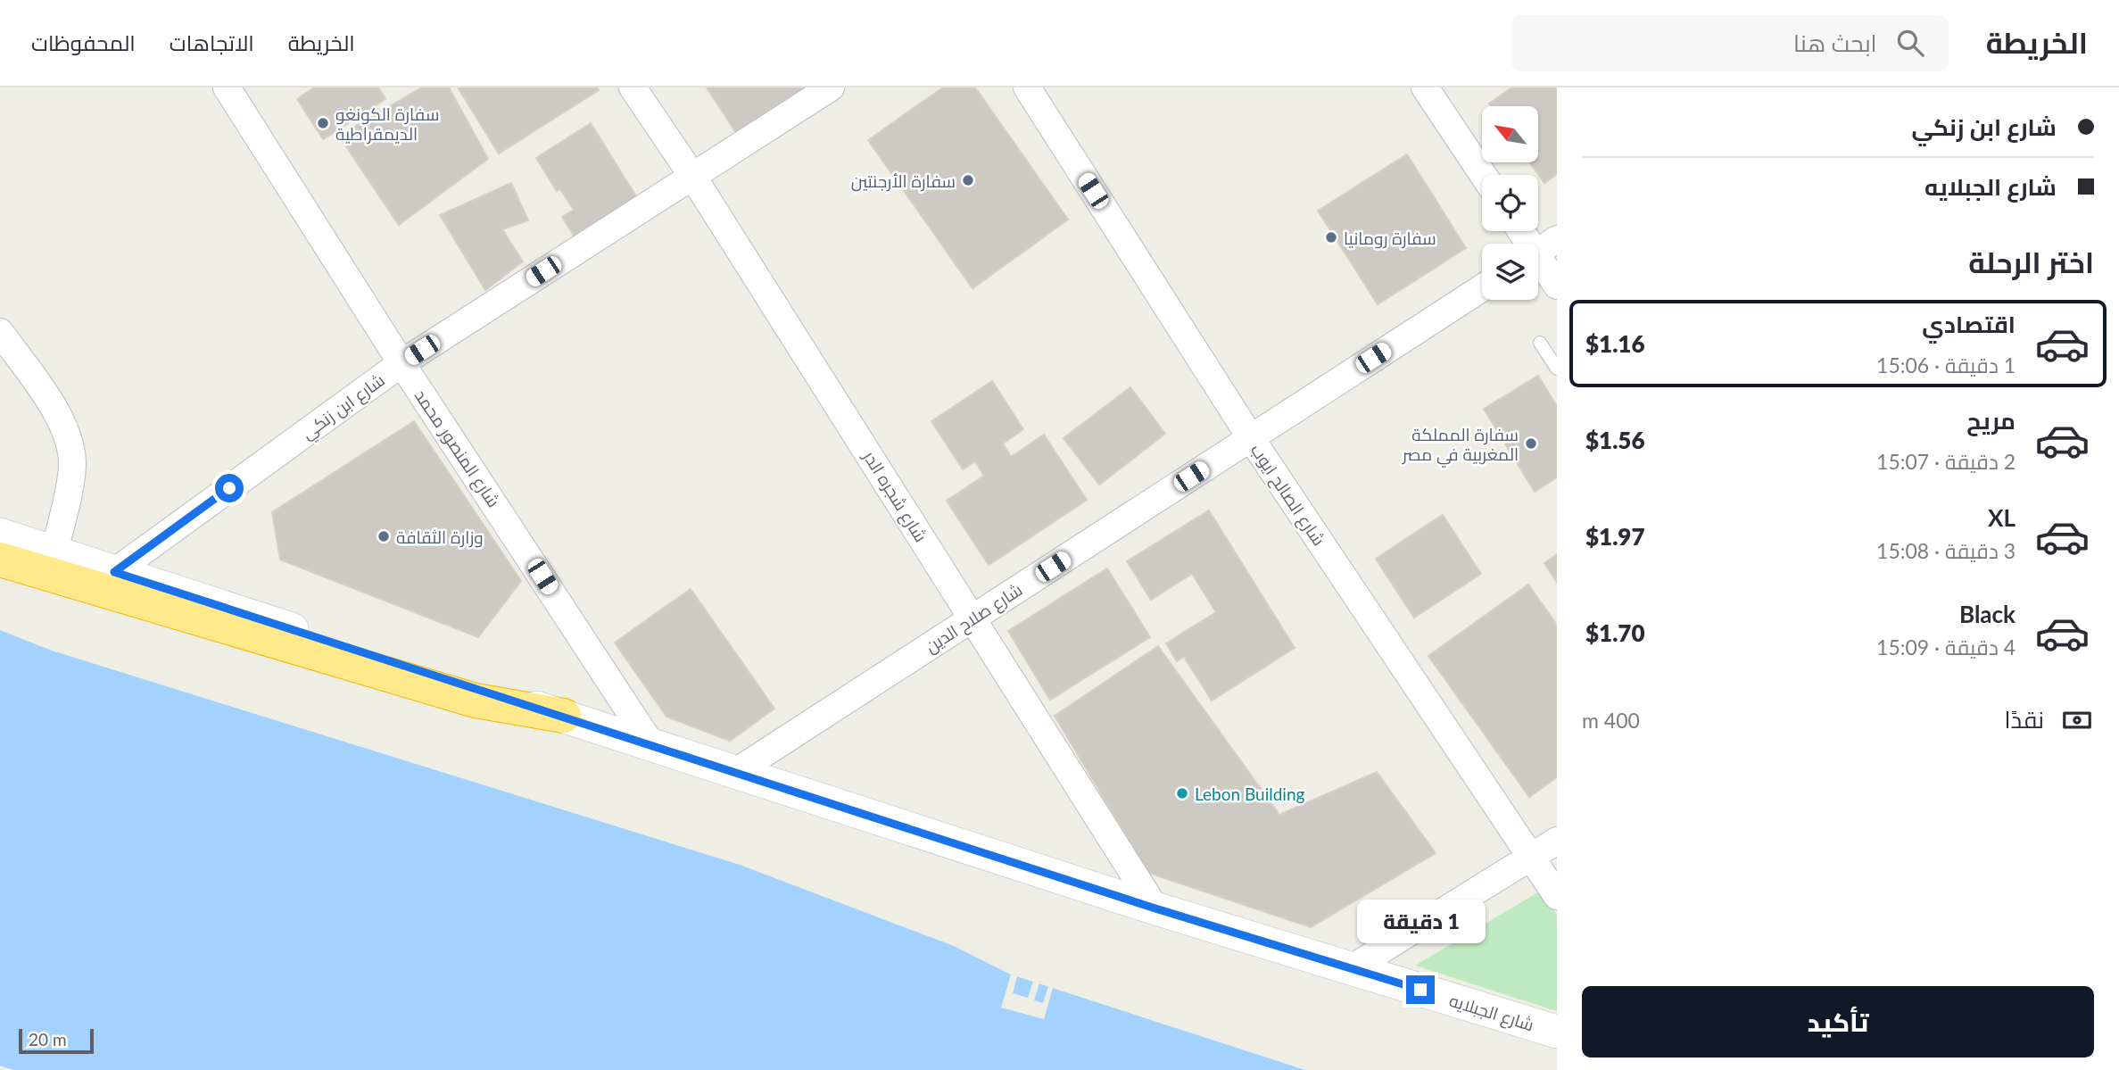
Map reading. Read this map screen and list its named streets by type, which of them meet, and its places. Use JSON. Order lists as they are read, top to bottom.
{
  "streets": {
    "street": [
      "شارع ابن زنكي",
      "شارع المنصور محمد",
      "شارع الصالح ايوب",
      "شارع شجره الدر",
      "شارع صلاح الدين",
      "شارع الجبلايه"
    ]
  },
  "crossings": [
    ["شارع ابن زنكي", "شارع المنصور محمد"],
    ["شارع ابن زنكي", "شارع شجره الدر"],
    ["شارع ابن زنكي", "شارع الجبلايه"],
    ["شارع المنصور محمد", "شارع الجبلايه"],
    ["شارع الصالح ايوب", "شارع صلاح الدين"],
    ["شارع شجره الدر", "شارع صلاح الدين"],
    ["شارع شجره الدر", "شارع الجبلايه"],
    ["شارع صلاح الدين", "شارع الجبلايه"]
  ],
  "places": [
    "سفارة الكونغو الديمقراطية",
    "سفارة الأرجنتين",
    "سفارة رومانيا",
    "سفارة المملكة المغربية في مصر",
    "وزارة الثقافة",
    "Lebon Building"
  ],
  "scale_bar": "20 m",
  "north": "top left",
  "page": {
    "header": "الخريطة",
    "search": "ابحث هنا",
    "nav": ["الخريطة", "الاتجاهات", "المحفوظات"],
    "banner": ["شارع ابن زنكي", "شارع الجبلايه"],
    "heading": "اختر الرحلة",
    "list": [
      {
        "name": "اقتصادي",
        "note": "1 دقيقة · 15:06",
        "value": "$1.16"
      },
      {
        "name": "مريح",
        "note": "2 دقيقة · 15:07",
        "value": "$1.56"
      },
      {
        "name": "XL",
        "note": "3 دقيقة · 15:08",
        "value": "$1.97"
      },
      {
        "name": "Black",
        "note": "4 دقيقة · 15:09",
        "value": "$1.70"
      }
    ],
    "pay": ["نقدًا", "400 m"],
    "bubble": "1 دقيقة",
    "buttons": "تأكيد",
    "scale": "20 m"
  }
}
